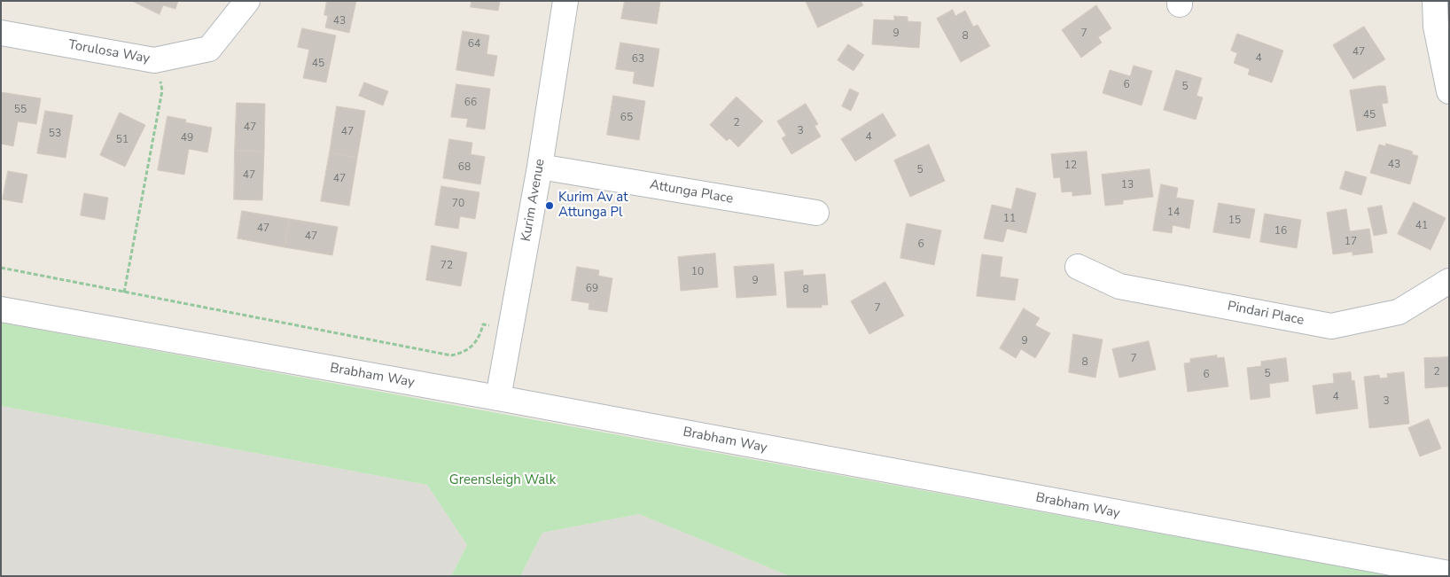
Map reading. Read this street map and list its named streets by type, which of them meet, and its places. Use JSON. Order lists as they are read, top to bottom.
{
  "streets": {
    "main road": [
      "Torulosa Way",
      "Attunga Place",
      "Kurim Avenue",
      "Pindari Place",
      "Brabham Way"
    ]
  },
  "crossings": [
    ["Attunga Place", "Kurim Avenue"],
    ["Kurim Avenue", "Brabham Way"]
  ],
  "parks": ["Greensleigh Walk"],
  "places": ["Kurim Av at Attunga Pl"],
  "house_numbers": [
    "43",
    "9",
    "7",
    "8",
    "64",
    "47",
    "4",
    "63",
    "45",
    "6",
    "5",
    "66",
    "55",
    "45",
    "65",
    "2",
    "47",
    "3",
    "47",
    "53",
    "4",
    "49",
    "51",
    "43",
    "12",
    "68",
    "5",
    "47",
    "47",
    "13",
    "70",
    "14",
    "11",
    "15",
    "41",
    "47",
    "16",
    "47",
    "17",
    "6",
    "72",
    "10",
    "9",
    "69",
    "8",
    "7",
    "9",
    "7",
    "8",
    "2",
    "5",
    "6",
    "4",
    "3"
  ]
}
